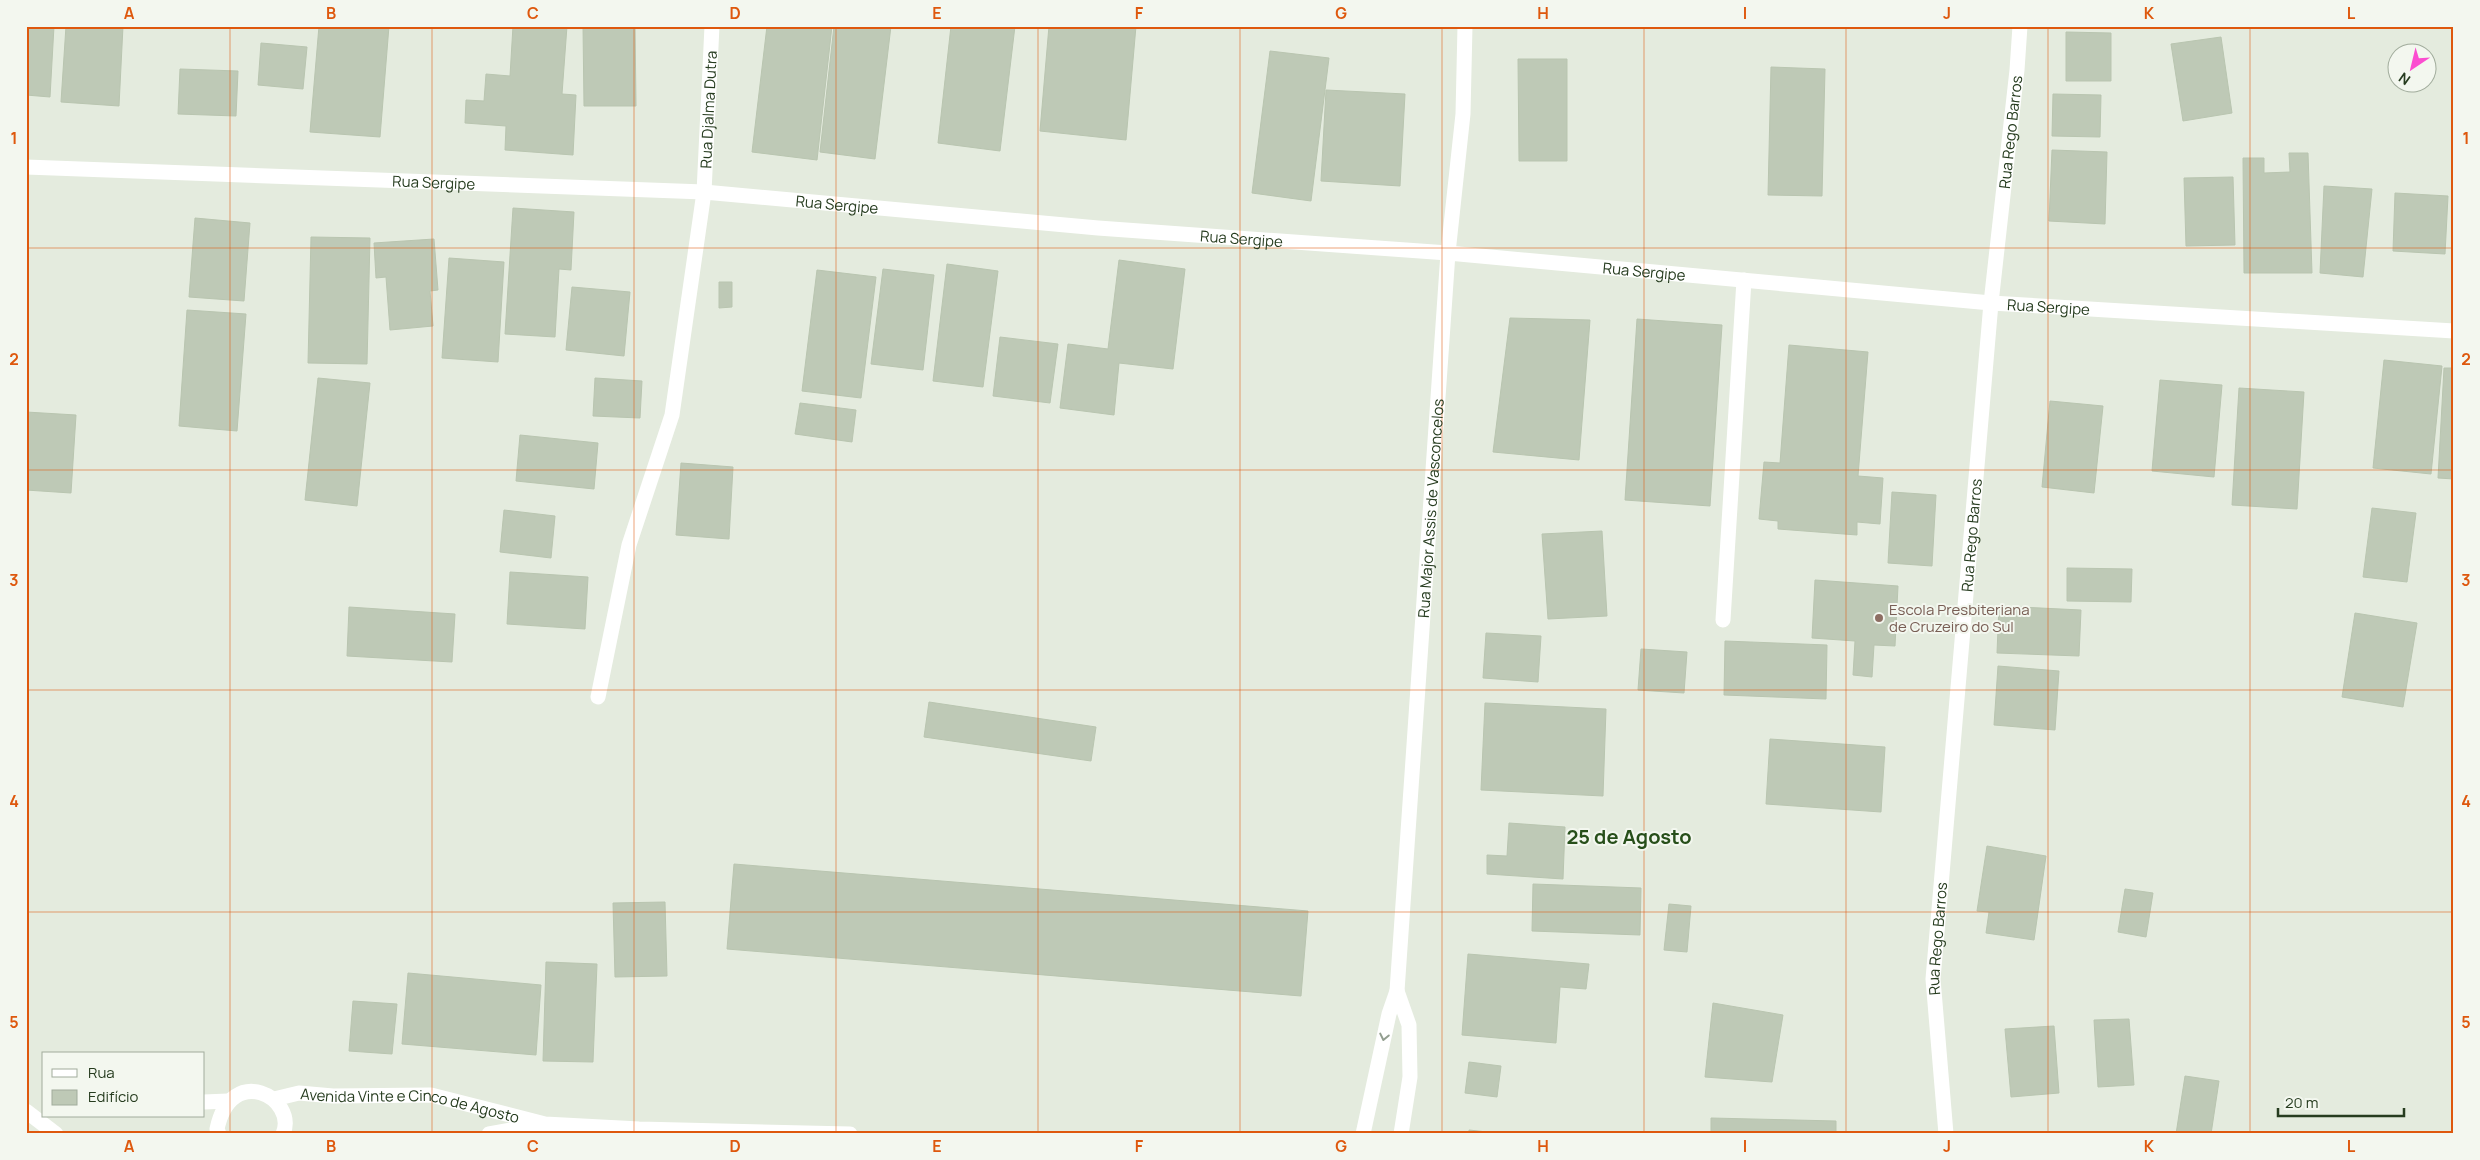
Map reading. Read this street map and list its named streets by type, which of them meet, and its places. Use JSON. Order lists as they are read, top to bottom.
{
  "streets": {
    "street": [
      "Rua Djalma Dutra",
      "Rua Rego Barros",
      "Rua Sergipe",
      "Rua Major Assis de Vasconcelos",
      "Avenida Vinte e Cinco de Agosto"
    ]
  },
  "crossings": [
    ["Rua Djalma Dutra", "Rua Sergipe"],
    ["Rua Rego Barros", "Rua Sergipe"],
    ["Rua Sergipe", "Rua Major Assis de Vasconcelos"]
  ],
  "districts": ["25 de Agosto"],
  "places": ["Escola Presbiteriana de Cruzeiro do Sul"],
  "legend": ["Rua", "Edifício"],
  "scale_bar": "20 m",
  "north": "bottom left",
  "grid": {
    "columns": [
      "A",
      "B",
      "C",
      "D",
      "E",
      "F",
      "G",
      "H",
      "I",
      "J",
      "K",
      "L"
    ],
    "rows": [
      "1",
      "2",
      "3",
      "4",
      "5"
    ]
  }
}
